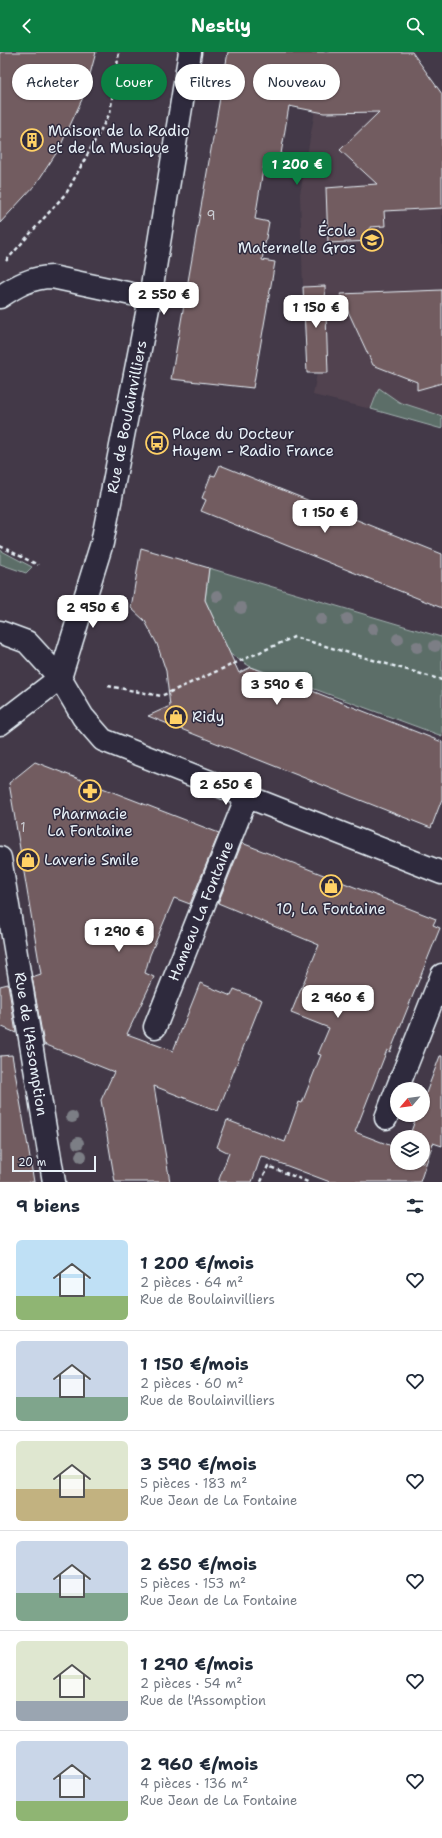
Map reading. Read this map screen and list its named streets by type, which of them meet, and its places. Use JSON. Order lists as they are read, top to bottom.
{
  "streets": {
    "street": ["Rue de Boulainvilliers", "Hameau La Fontaine", "Rue de l'Assomption"]
  },
  "places": {
    "building": ["Maison de la Radio et de la Musique"],
    "school or university": ["École Maternelle Gros"],
    "bus stop": ["Place du Docteur Hayem - Radio France"],
    "shop": ["Ridy", "Laverie Smile", "10, La Fontaine"],
    "pharmacy": ["Pharmacie La Fontaine"]
  },
  "house_numbers": ["9", "1"],
  "scale_bar": "20 m",
  "north": "bottom left",
  "page": {
    "header": "Nestly",
    "chip": [
      "Acheter",
      "Louer",
      "Filtres",
      "Nouveau"
    ],
    "price": [
      "1 200 €",
      "2 550 €",
      "1 150 €",
      "1 150 €",
      "2 950 €",
      "3 590 €",
      "2 650 €",
      "1 290 €",
      "2 960 €"
    ],
    "scale": "20 m",
    "heading": "9 biens",
    "list": [
      {
        "name": "1 200 €/mois",
        "note": "2 pièces · 64 m² · Rue de Boulainvilliers"
      },
      {
        "name": "1 150 €/mois",
        "note": "2 pièces · 60 m² · Rue de Boulainvilliers"
      },
      {
        "name": "3 590 €/mois",
        "note": "5 pièces · 183 m² · Rue Jean de La Fontaine"
      },
      {
        "name": "2 650 €/mois",
        "note": "5 pièces · 153 m² · Rue Jean de La Fontaine"
      },
      {
        "name": "1 290 €/mois",
        "note": "2 pièces · 54 m² · Rue de l'Assomption"
      },
      {
        "name": "2 960 €/mois",
        "note": "4 pièces · 136 m² · Rue Jean de La Fontaine"
      }
    ]
  }
}
